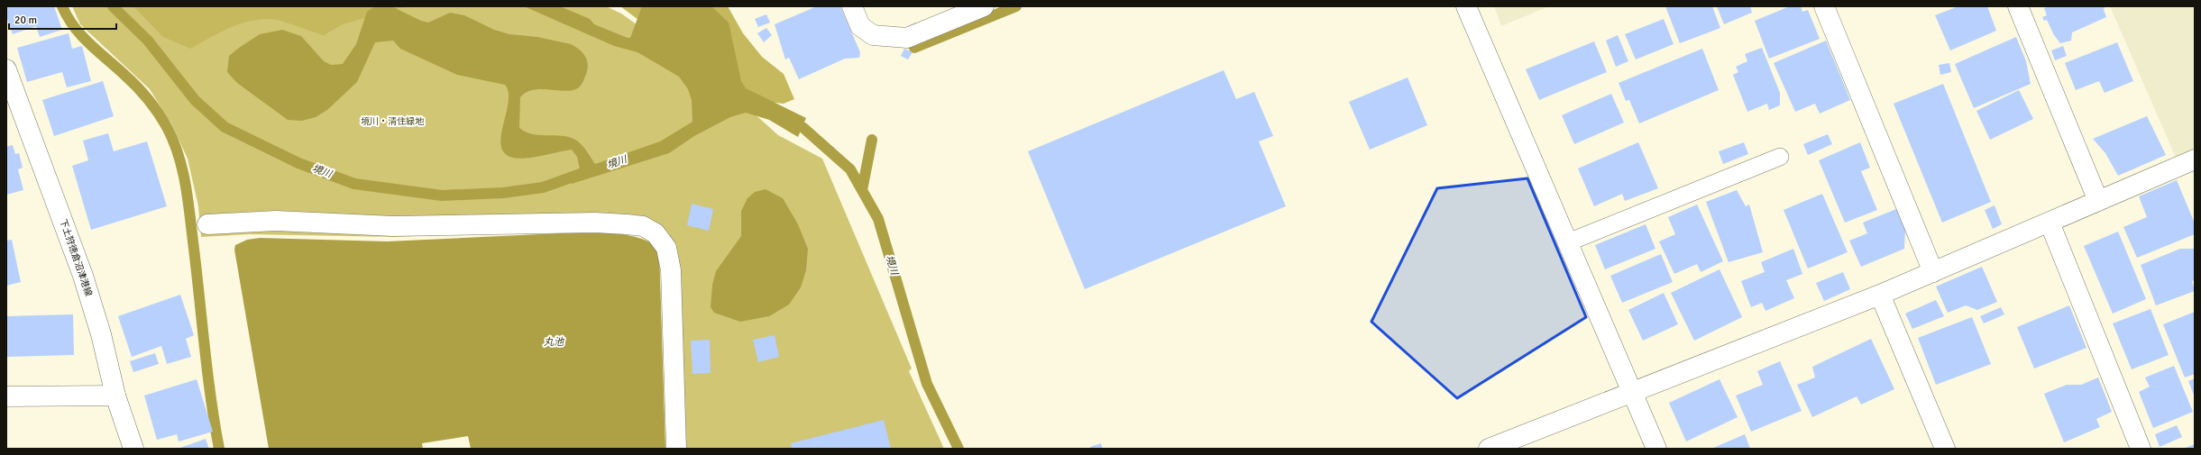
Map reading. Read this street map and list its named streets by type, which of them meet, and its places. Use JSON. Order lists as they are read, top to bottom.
{
  "streets": {
    "street": ["下土狩徳倉沼津港線"]
  },
  "water": ["境川", "丸池"],
  "parks": ["境川・清住緑地"],
  "scale_bar": "20 m"
}
